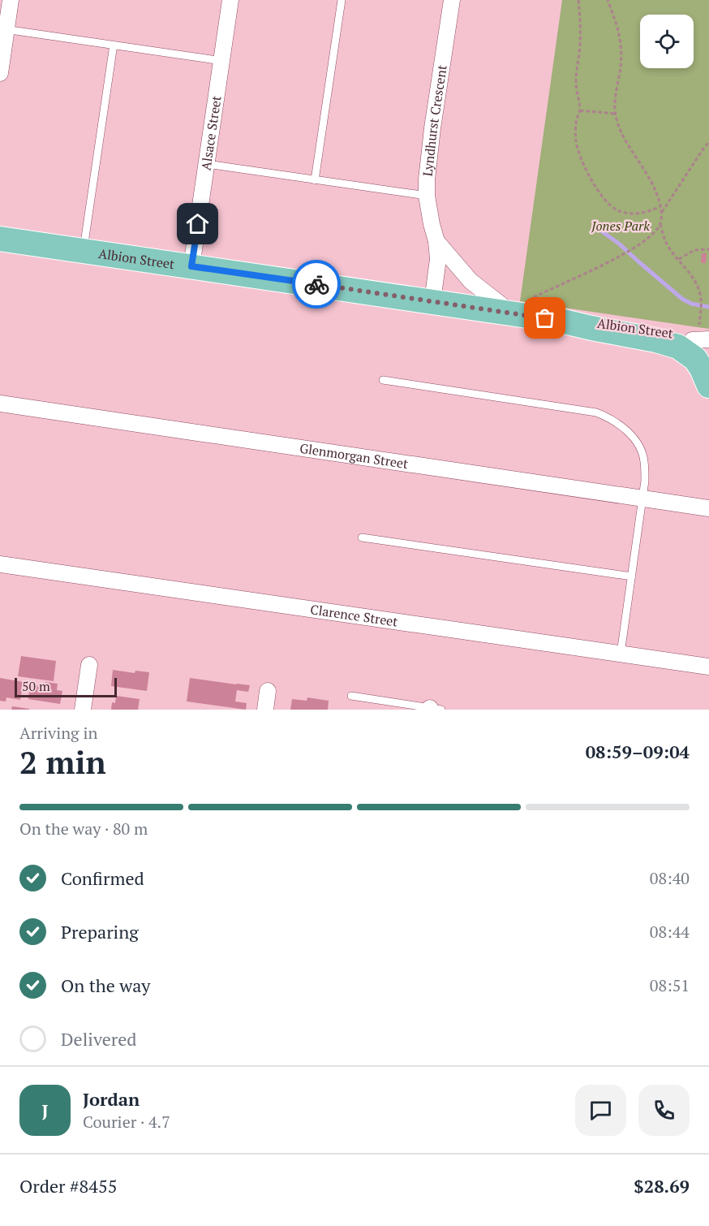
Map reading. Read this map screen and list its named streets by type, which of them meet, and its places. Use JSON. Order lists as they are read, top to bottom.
{
  "streets": {
    "main road": ["Albion Street"],
    "street": [
      "Lyndhurst Crescent",
      "Alsace Street",
      "Glenmorgan Street",
      "Clarence Street"
    ]
  },
  "crossings": [
    ["Lyndhurst Crescent", "Albion Street"],
    ["Alsace Street", "Albion Street"]
  ],
  "parks": ["Jones Park"],
  "scale_bar": "50 m",
  "page": {
    "scale": "50 m",
    "heading": ["2 min", "Arriving in", "08:59–09:04"],
    "panel": [
      "Jordan",
      "Courier · 4.7",
      "Order #8455",
      "$28.69"
    ],
    "bar": "On the way · 80 m",
    "list": [
      ["Confirmed", "08:40"],
      ["Preparing", "08:44"],
      ["On the way", "08:51"],
      "Delivered"
    ],
    "round": "J"
  }
}
